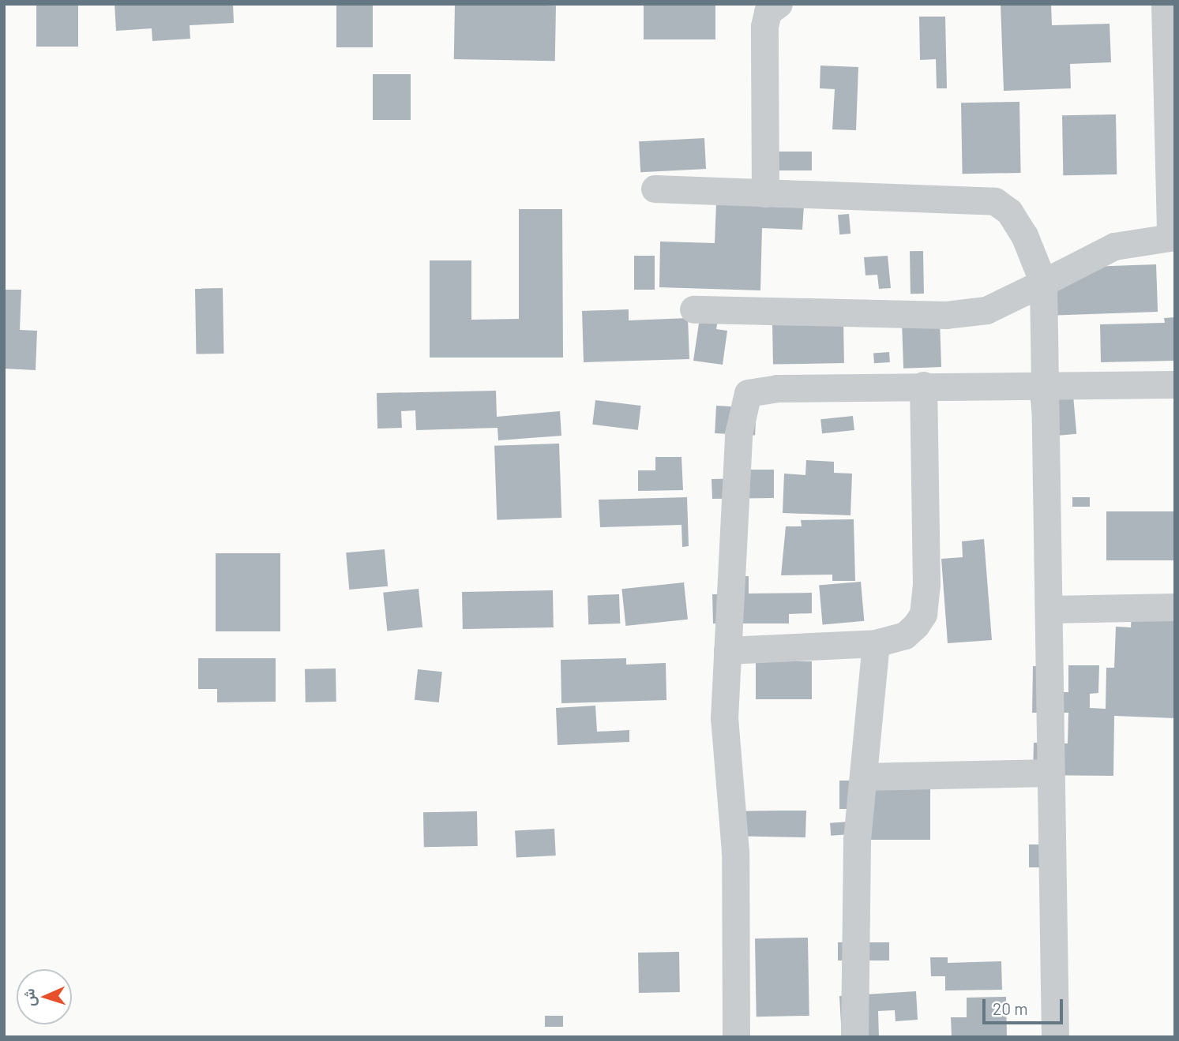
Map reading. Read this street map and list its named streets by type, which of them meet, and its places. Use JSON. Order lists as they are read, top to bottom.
{
  "scale_bar": "20 m",
  "north": "left"
}
